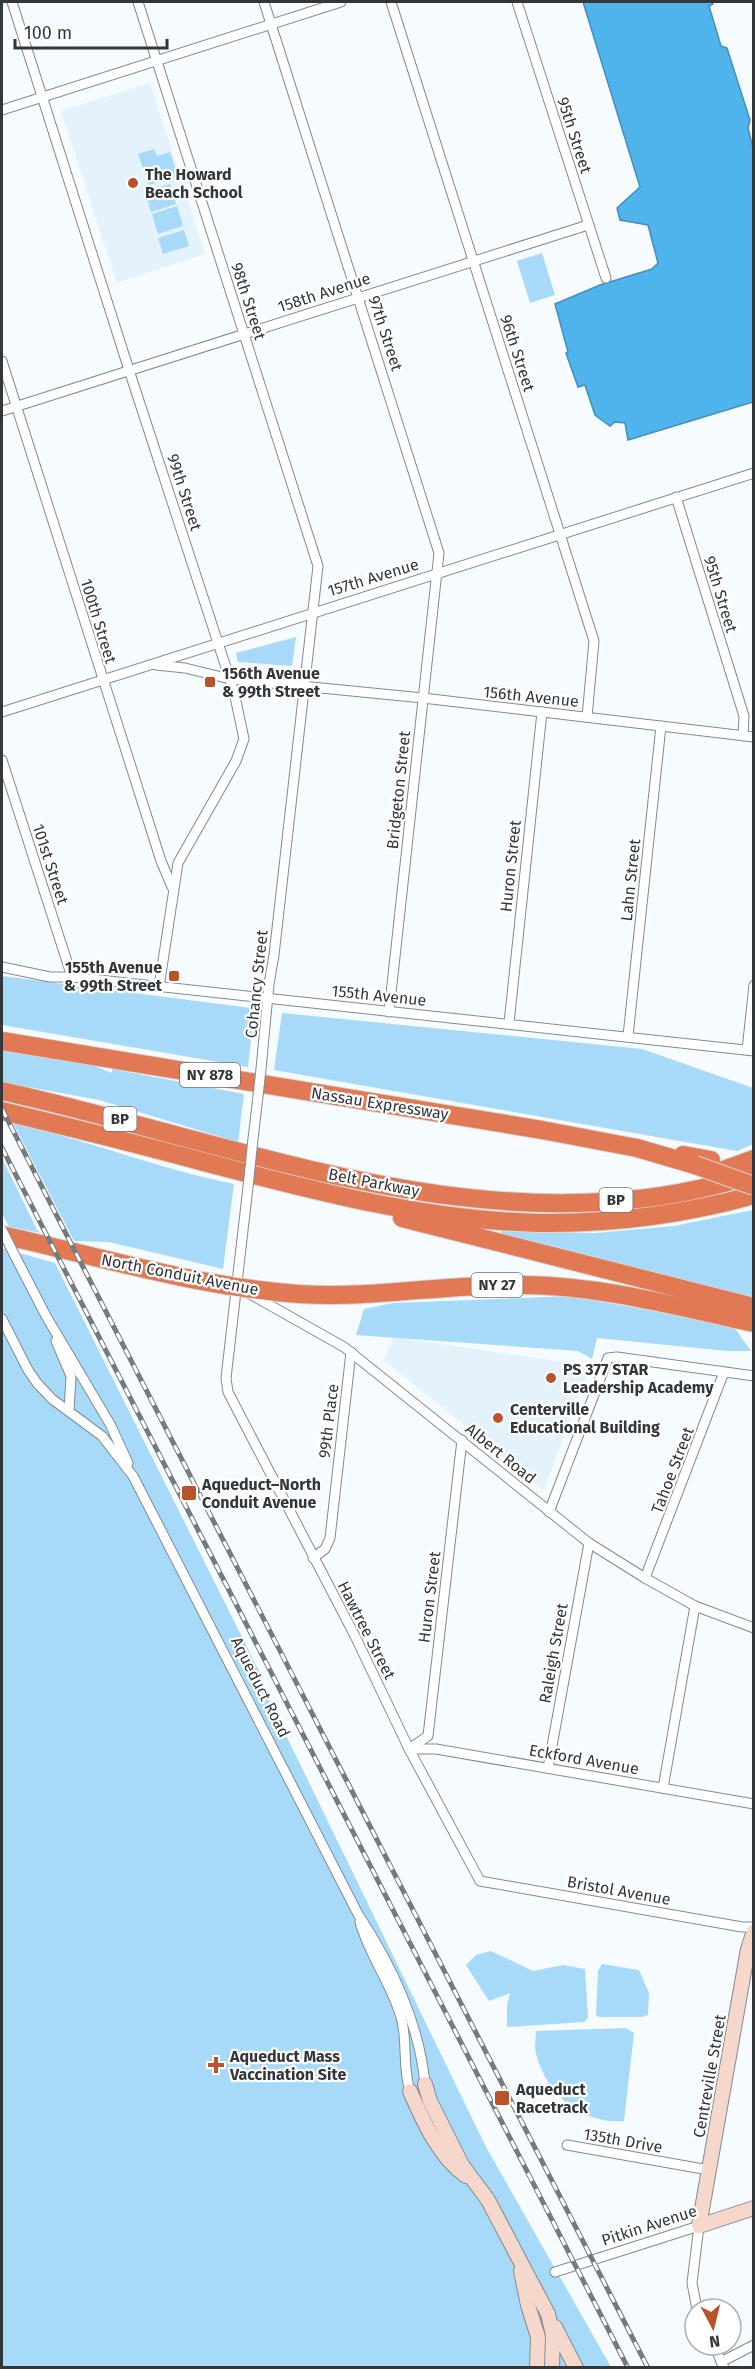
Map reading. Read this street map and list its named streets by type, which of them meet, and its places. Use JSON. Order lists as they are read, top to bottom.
{
  "streets": {
    "highway": [
      "NY 878",
      "Nassau Expressway",
      "BP",
      "Belt Parkway",
      "North Conduit Avenue",
      "NY 27"
    ],
    "street": [
      "95th Street",
      "158th Avenue",
      "98th Street",
      "97th Street",
      "96th Street",
      "99th Street",
      "157th Avenue",
      "100th Street",
      "156th Avenue",
      "Bridgeton Street",
      "101st Street",
      "Huron Street",
      "Lahn Street",
      "Cohancy Street",
      "155th Avenue",
      "99th Place",
      "Albert Road",
      "Tahoe Street",
      "Hawtree Street",
      "Raleigh Street",
      "Aqueduct Road",
      "Eckford Avenue",
      "Bristol Avenue",
      "Centreville Street",
      "135th Drive",
      "Pitkin Avenue"
    ]
  },
  "crossings": [
    ["95th Street", "158th Avenue"],
    ["95th Street", "157th Avenue"],
    ["95th Street", "156th Avenue"],
    ["158th Avenue", "98th Street"],
    ["158th Avenue", "97th Street"],
    ["158th Avenue", "96th Street"],
    ["158th Avenue", "99th Street"],
    ["158th Avenue", "100th Street"],
    ["98th Street", "157th Avenue"],
    ["98th Street", "Cohancy Street"],
    ["97th Street", "157th Avenue"],
    ["97th Street", "Bridgeton Street"],
    ["96th Street", "157th Avenue"],
    ["96th Street", "156th Avenue"],
    ["99th Street", "157th Avenue"],
    ["99th Street", "100th Street"],
    ["99th Street", "155th Avenue"],
    ["157th Avenue", "100th Street"],
    ["157th Avenue", "Bridgeton Street"],
    ["157th Avenue", "Cohancy Street"],
    ["156th Avenue", "Bridgeton Street"],
    ["156th Avenue", "Huron Street"],
    ["156th Avenue", "Lahn Street"],
    ["156th Avenue", "Cohancy Street"],
    ["Bridgeton Street", "155th Avenue"],
    ["101st Street", "155th Avenue"],
    ["Huron Street", "155th Avenue"],
    ["Huron Street", "Albert Road"],
    ["Huron Street", "Hawtree Street"],
    ["Huron Street", "Eckford Avenue"],
    ["Lahn Street", "155th Avenue"],
    ["Cohancy Street", "155th Avenue"],
    ["Cohancy Street", "North Conduit Avenue"],
    ["Cohancy Street", "Albert Road"],
    ["Cohancy Street", "Hawtree Street"],
    ["North Conduit Avenue", "Albert Road"],
    ["99th Place", "Albert Road"],
    ["99th Place", "Hawtree Street"],
    ["Albert Road", "Tahoe Street"],
    ["Albert Road", "Raleigh Street"],
    ["Hawtree Street", "Eckford Avenue"],
    ["Hawtree Street", "Bristol Avenue"],
    ["Raleigh Street", "Eckford Avenue"],
    ["Centreville Street", "135th Drive"],
    ["Centreville Street", "Pitkin Avenue"]
  ],
  "places": {
    "other": ["The Howard Beach School", "PS 377 STAR Leadership Academy", "Centerville Educational Building"],
    "transit": [
      "156th Avenue & 99th Street",
      "155th Avenue & 99th Street",
      "Aqueduct–North Conduit Avenue",
      "Aqueduct Racetrack"
    ],
    "health": ["Aqueduct Mass Vaccination Site"]
  },
  "scale_bar": "100 m",
  "north": "bottom"
}
